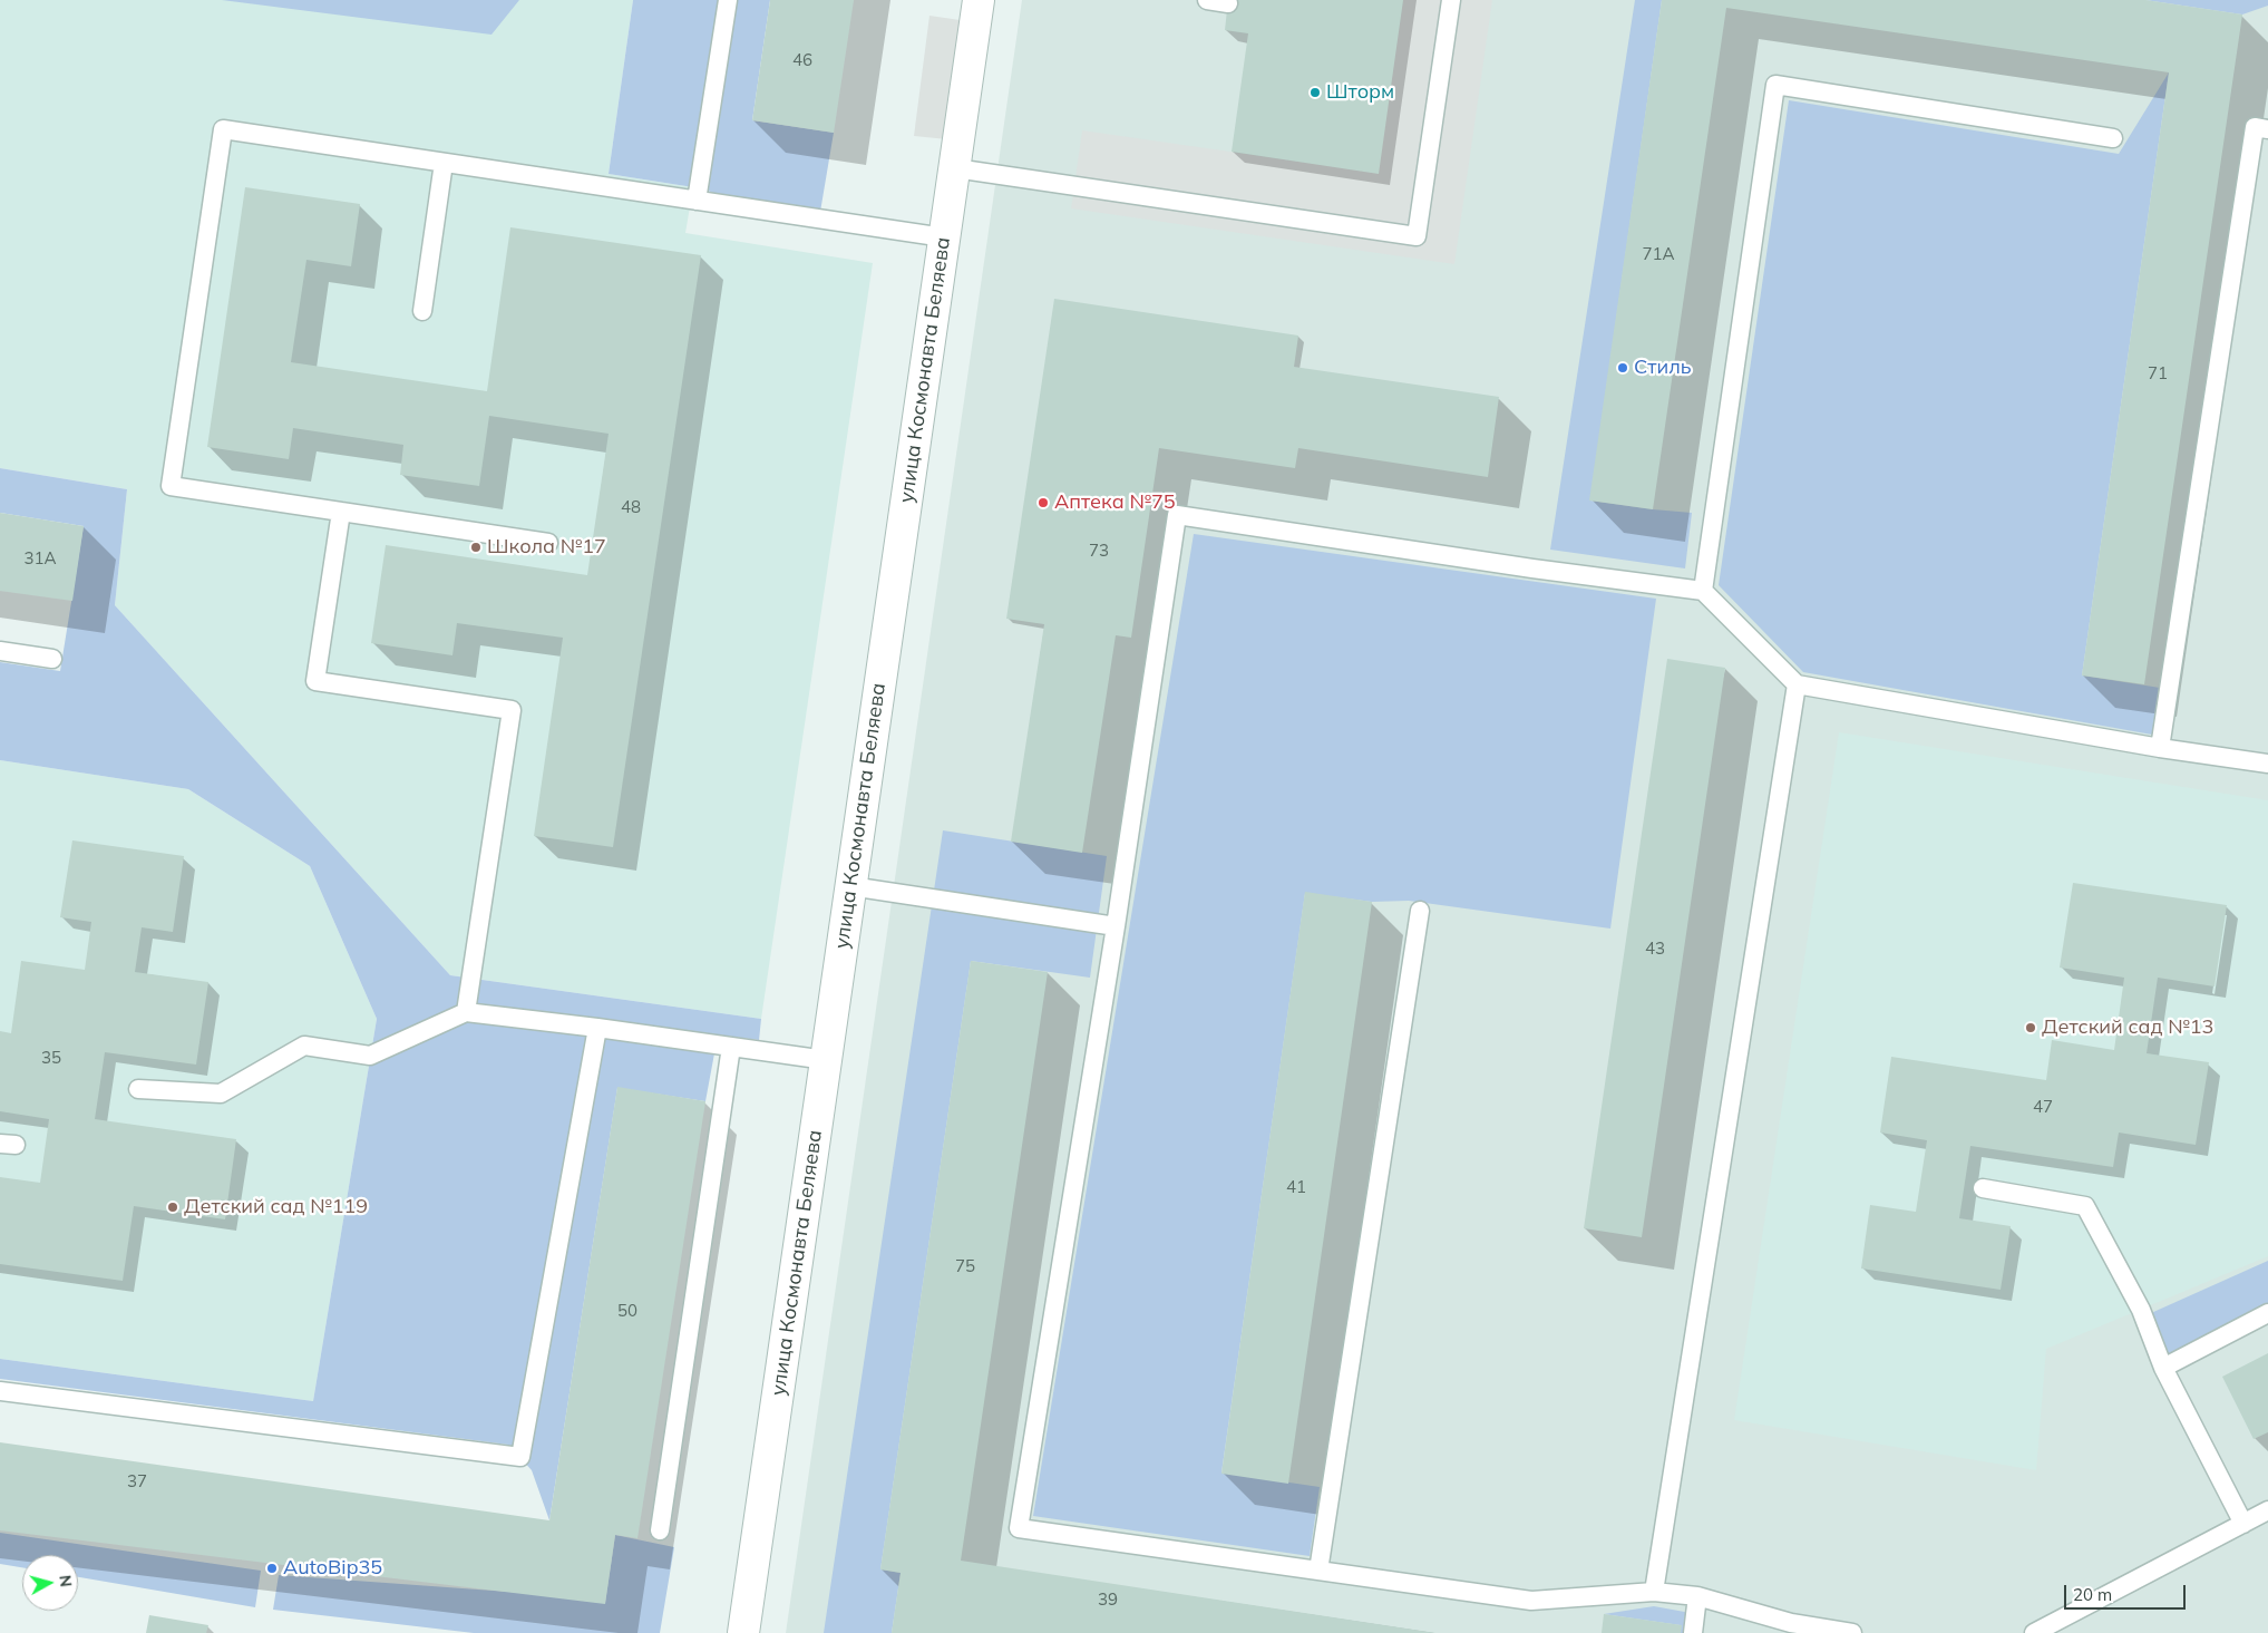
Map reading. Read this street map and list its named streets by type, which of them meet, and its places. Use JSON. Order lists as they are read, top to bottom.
{
  "streets": {
    "street": ["улица Космонавта Беляева"]
  },
  "places": [
    "Шторм",
    "Стиль",
    "Аптека №75",
    "Школа №17",
    "Детский сад №13",
    "Детский сад №119",
    "AutoBip35"
  ],
  "house_numbers": [
    "46",
    "71А",
    "71",
    "48",
    "73",
    "31А",
    "43",
    "35",
    "47",
    "41",
    "75",
    "50",
    "37",
    "39"
  ],
  "scale_bar": "20 m",
  "north": "right"
}
